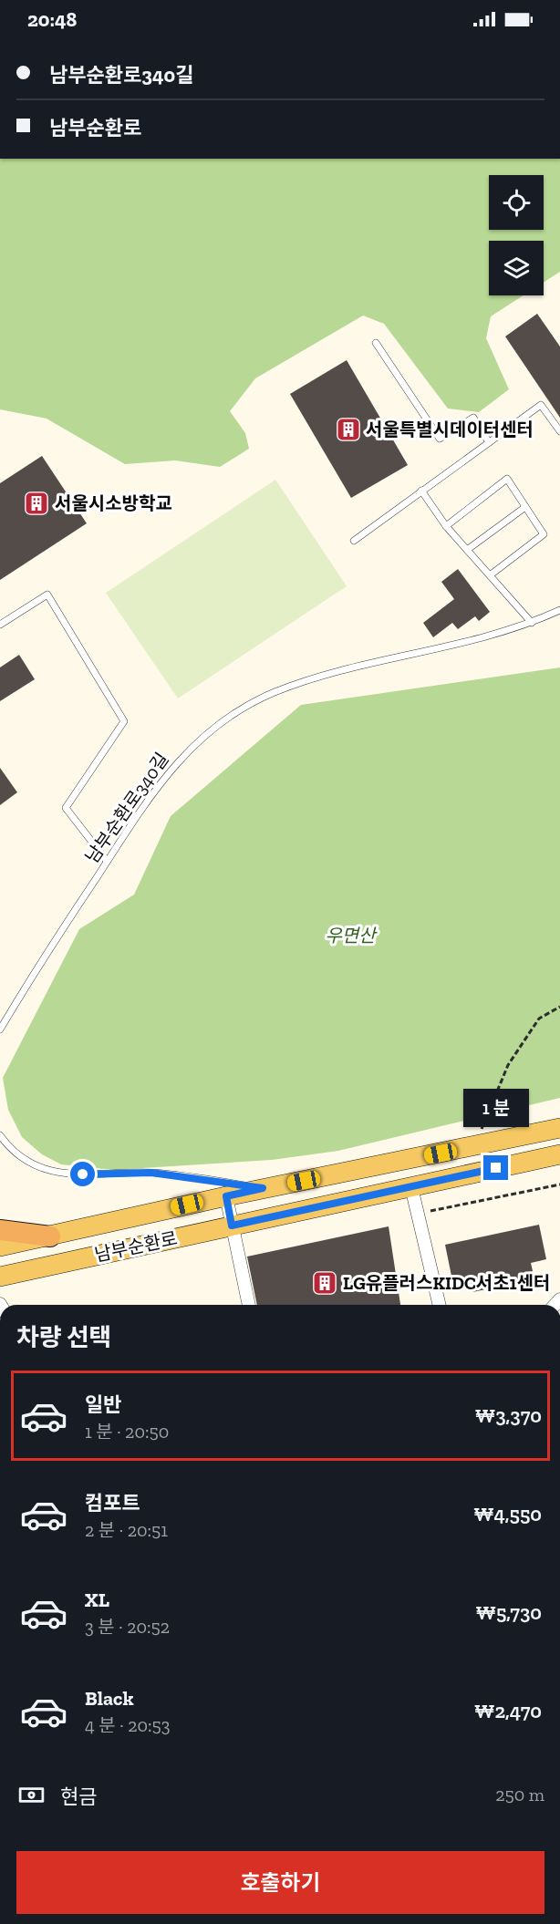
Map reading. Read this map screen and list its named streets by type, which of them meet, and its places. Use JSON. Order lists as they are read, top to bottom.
{
  "streets": {
    "main road": ["남부순환로"],
    "lane": ["남부순환로340길"]
  },
  "parks": ["우면산"],
  "places": {
    "building": ["서울특별시데이터센터", "서울시소방학교", "LG유플러스KIDC서초1센터"]
  },
  "page": {
    "status": "20:48",
    "banner": ["남부순환로340길", "남부순환로"],
    "bubble": "1 분",
    "heading": "차량 선택",
    "list": [
      {
        "name": "일반",
        "note": "1 분 · 20:50",
        "value": "₩3,370"
      },
      {
        "name": "컴포트",
        "note": "2 분 · 20:51",
        "value": "₩4,550"
      },
      {
        "name": "XL",
        "note": "3 분 · 20:52",
        "value": "₩5,730"
      },
      {
        "name": "Black",
        "note": "4 분 · 20:53",
        "value": "₩2,470"
      }
    ],
    "pay": ["현금", "250 m"],
    "buttons": "호출하기"
  }
}
